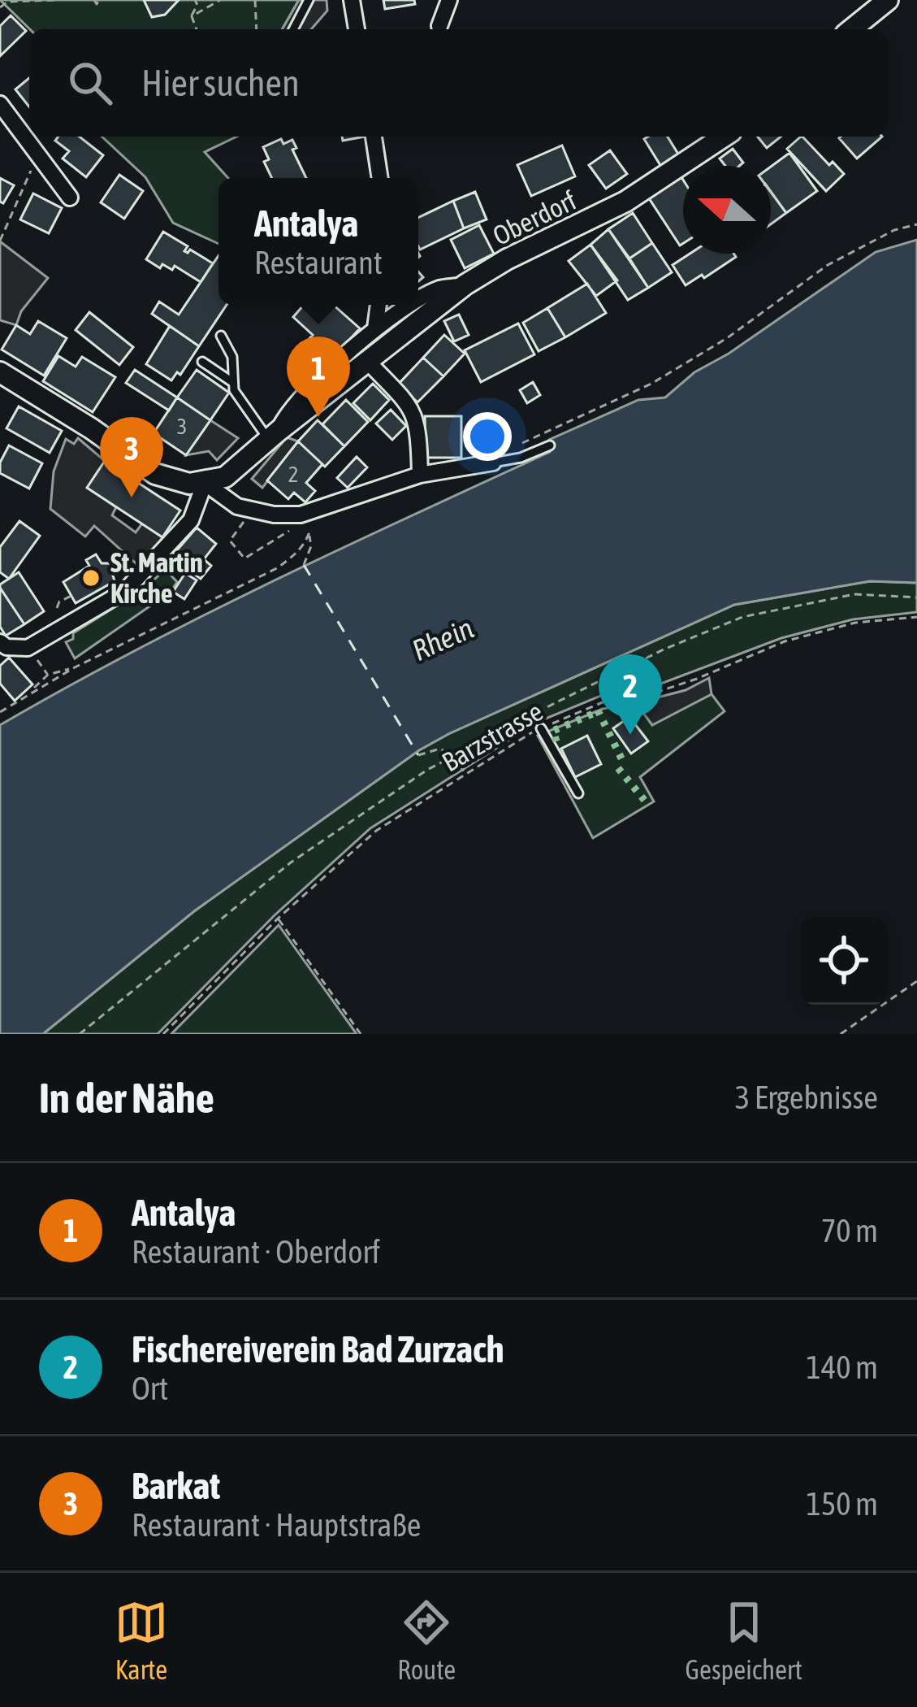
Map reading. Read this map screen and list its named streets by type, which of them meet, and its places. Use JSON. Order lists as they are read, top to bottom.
{
  "streets": {
    "main road": ["Oberdorf"],
    "path": ["Barzstrasse"]
  },
  "water": ["Rhein"],
  "places": ["St. Martin Kirche"],
  "house_numbers": ["3", "2"],
  "north": "left",
  "page": {
    "search": "Hier suchen",
    "popup": ["Antalya", "Restaurant"],
    "pins": ["1", "3", "2"],
    "heading": ["In der Nähe", "3 Ergebnisse"],
    "list": [
      {
        "mark": "1",
        "name": "Antalya",
        "note": "Restaurant · Oberdorf",
        "value": "70 m"
      },
      {
        "mark": "2",
        "name": "Fischereiverein Bad Zurzach",
        "note": "Ort",
        "value": "140 m"
      },
      {
        "mark": "3",
        "name": "Barkat",
        "note": "Restaurant · Hauptstraße",
        "value": "150 m"
      }
    ],
    "nav": ["Karte", "Route", "Gespeichert"]
  }
}
